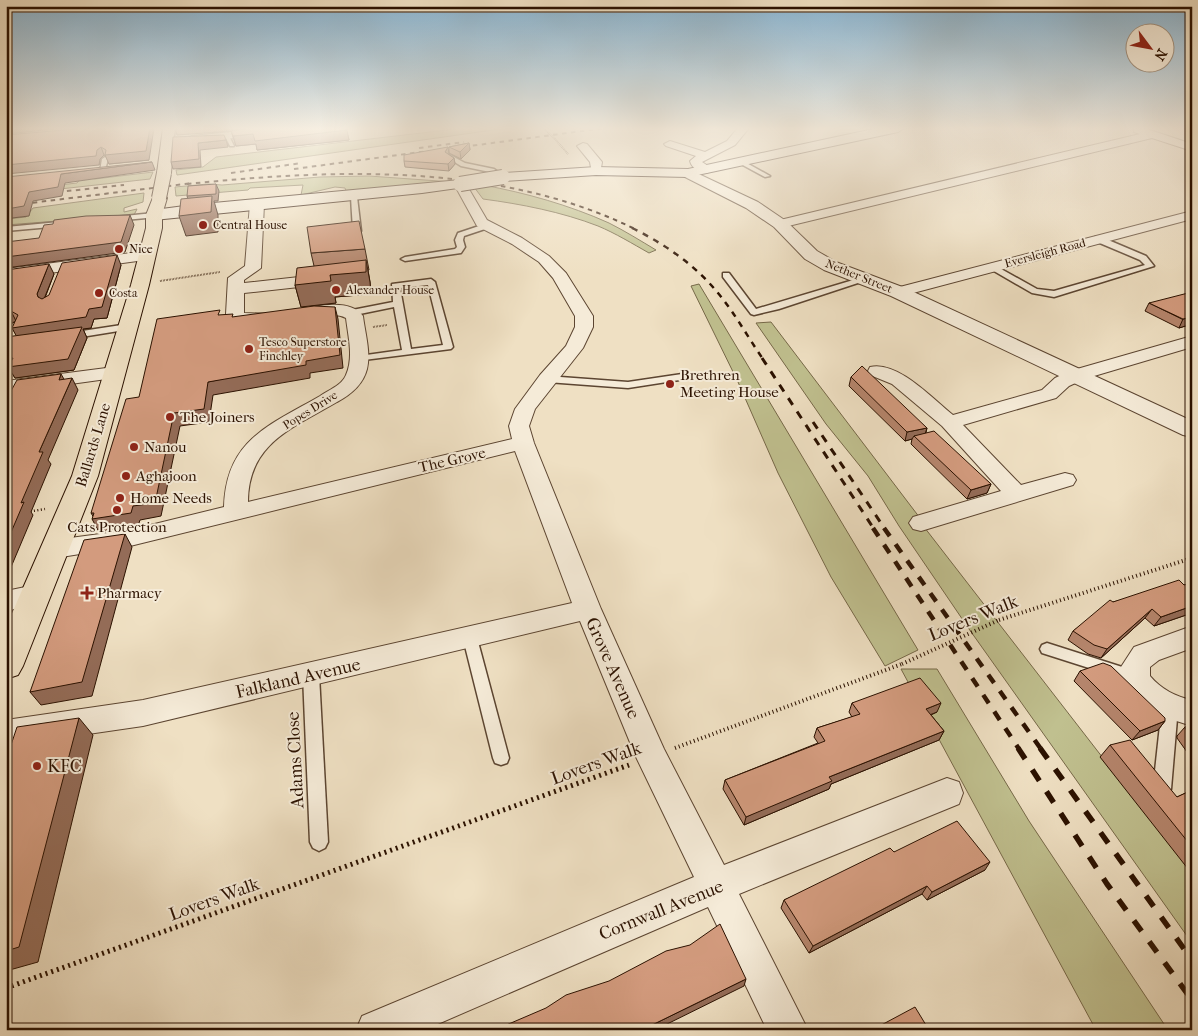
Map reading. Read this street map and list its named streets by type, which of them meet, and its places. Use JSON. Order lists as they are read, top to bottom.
{
  "streets": {
    "main road": ["Nether Street", "Ballards Lane"],
    "street": [
      "Eversleigh Road",
      "Popes Drive",
      "The Grove",
      "Grove Avenue",
      "Falkland Avenue",
      "Cornwall Avenue"
    ],
    "lane": ["Adams Close"],
    "path": ["Lovers Walk"]
  },
  "crossings": [
    ["Eversleigh Road", "Nether Street"],
    ["Nether Street", "Ballards Lane"],
    ["Popes Drive", "The Grove"],
    ["Ballards Lane", "The Grove"],
    ["The Grove", "Grove Avenue"],
    ["Lovers Walk", "Grove Avenue"],
    ["Grove Avenue", "Falkland Avenue"],
    ["Grove Avenue", "Cornwall Avenue"],
    ["Falkland Avenue", "Adams Close"]
  ],
  "places": {
    "other": [
      "Central House",
      "Nice",
      "Alexander House",
      "Costa",
      "Tesco Superstore Finchley",
      "Brethren Meeting House",
      "The Joiners",
      "Nanou",
      "Aghajoon",
      "Home Needs",
      "Cats Protection",
      "KFC"
    ],
    "health": ["Pharmacy"]
  },
  "north": "bottom right"
}
